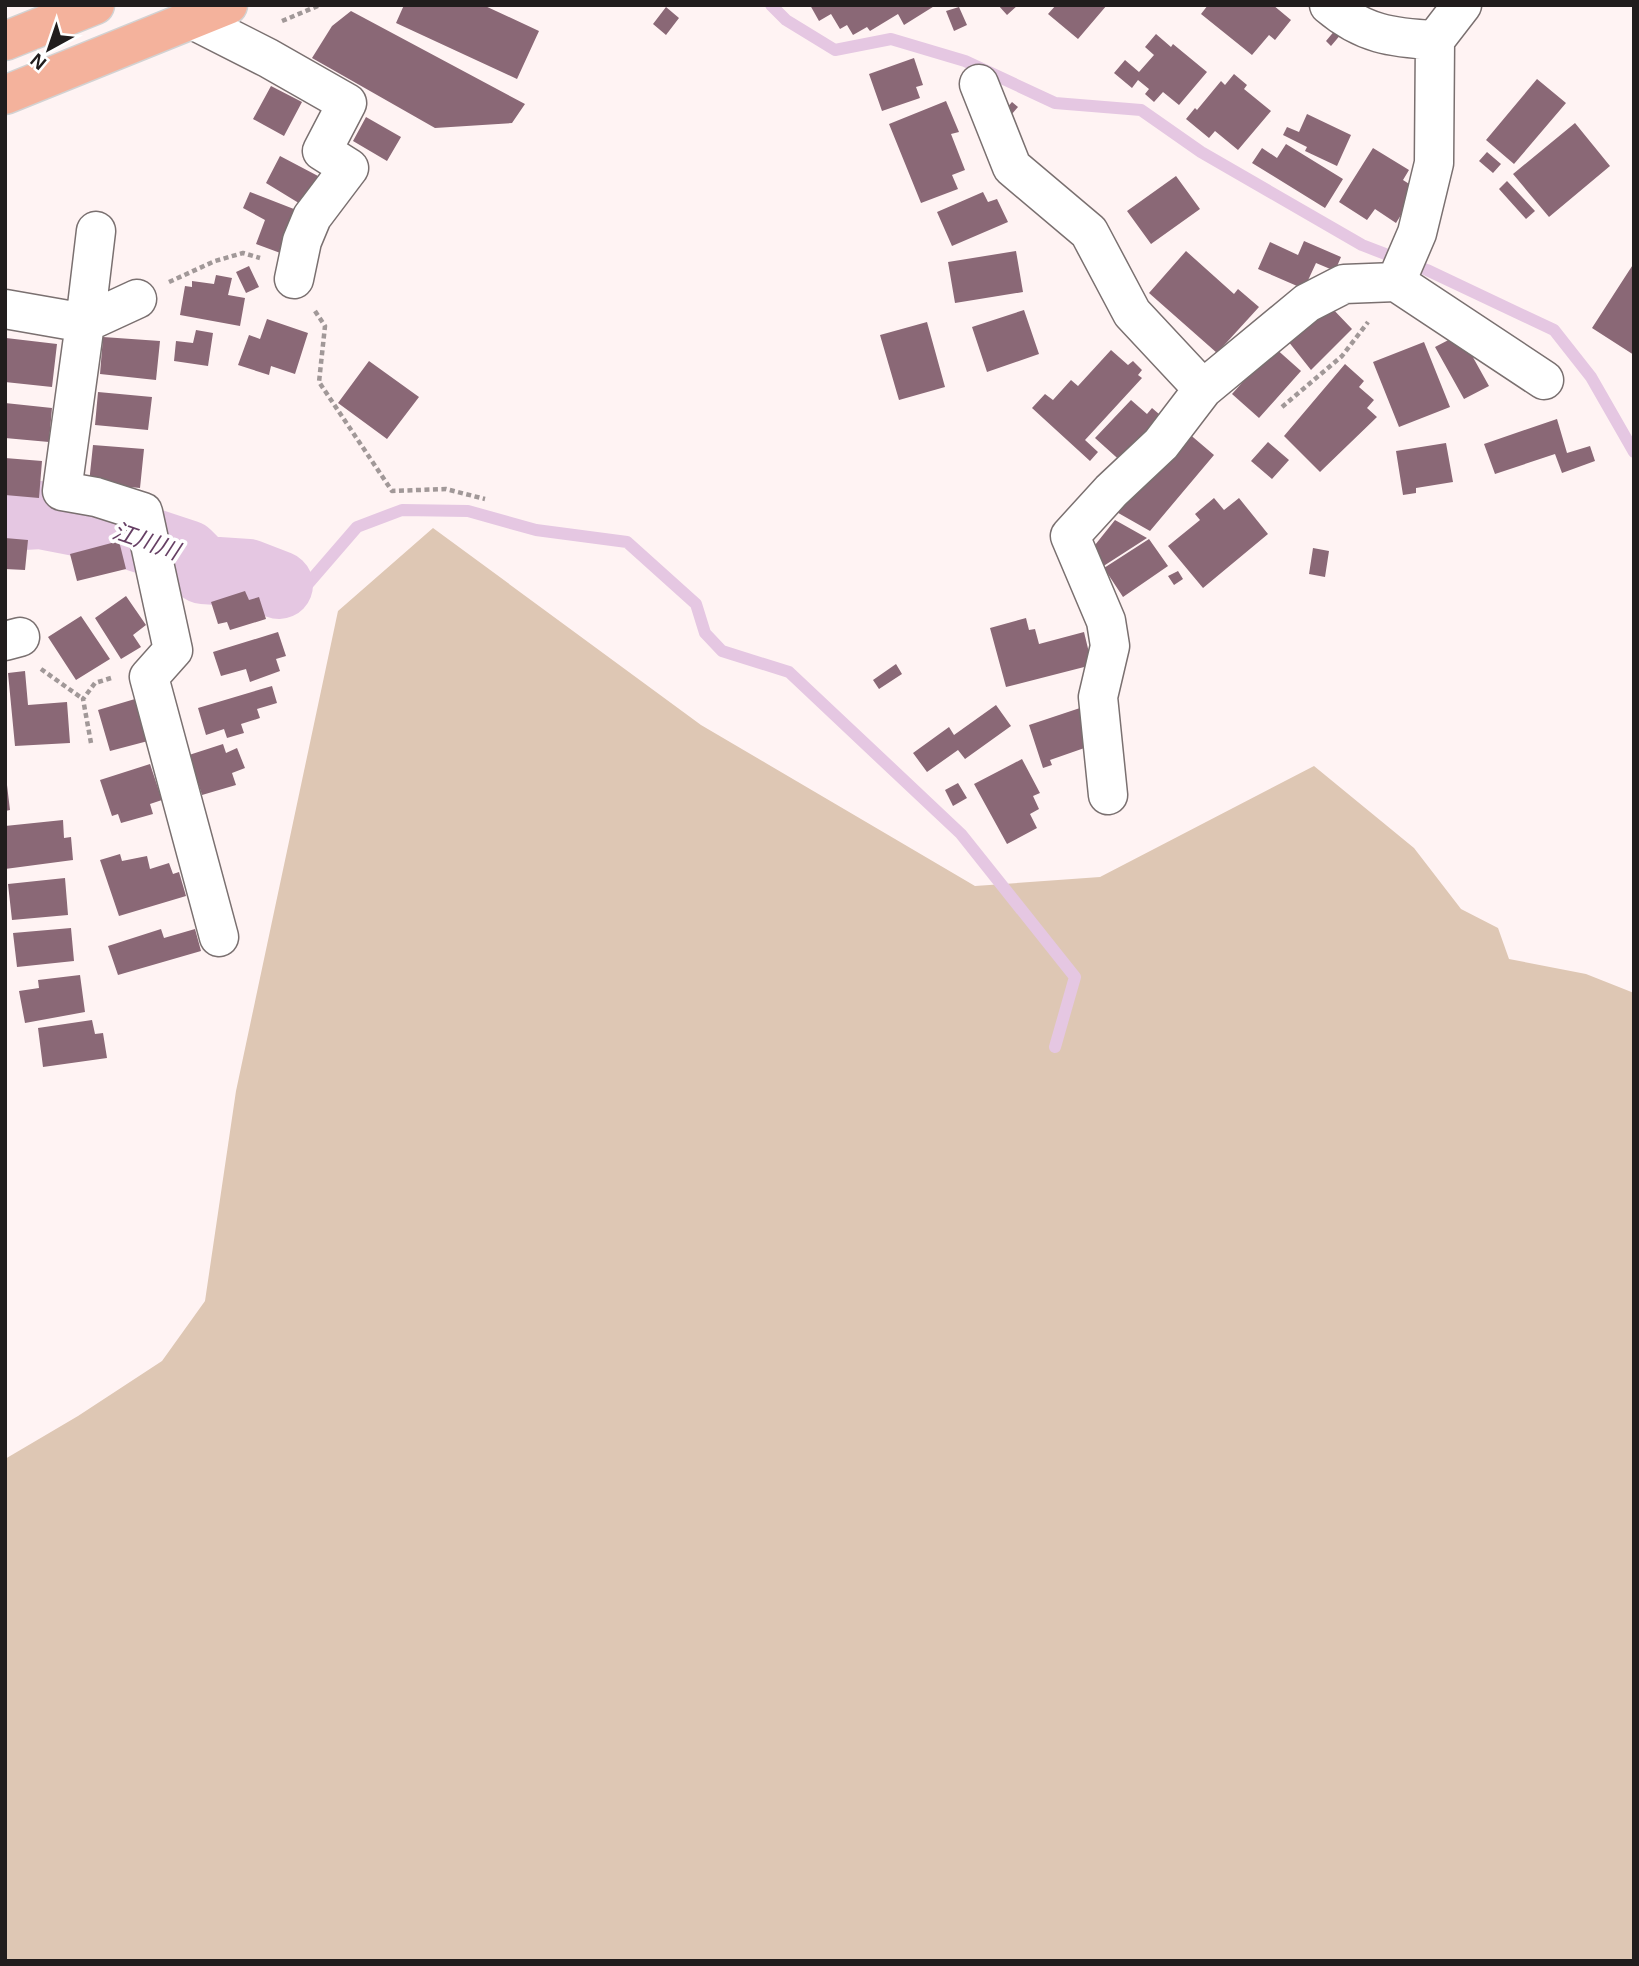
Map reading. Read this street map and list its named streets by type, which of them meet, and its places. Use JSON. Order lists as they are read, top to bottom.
{
  "water": ["江川川"],
  "north": "bottom left"
}
